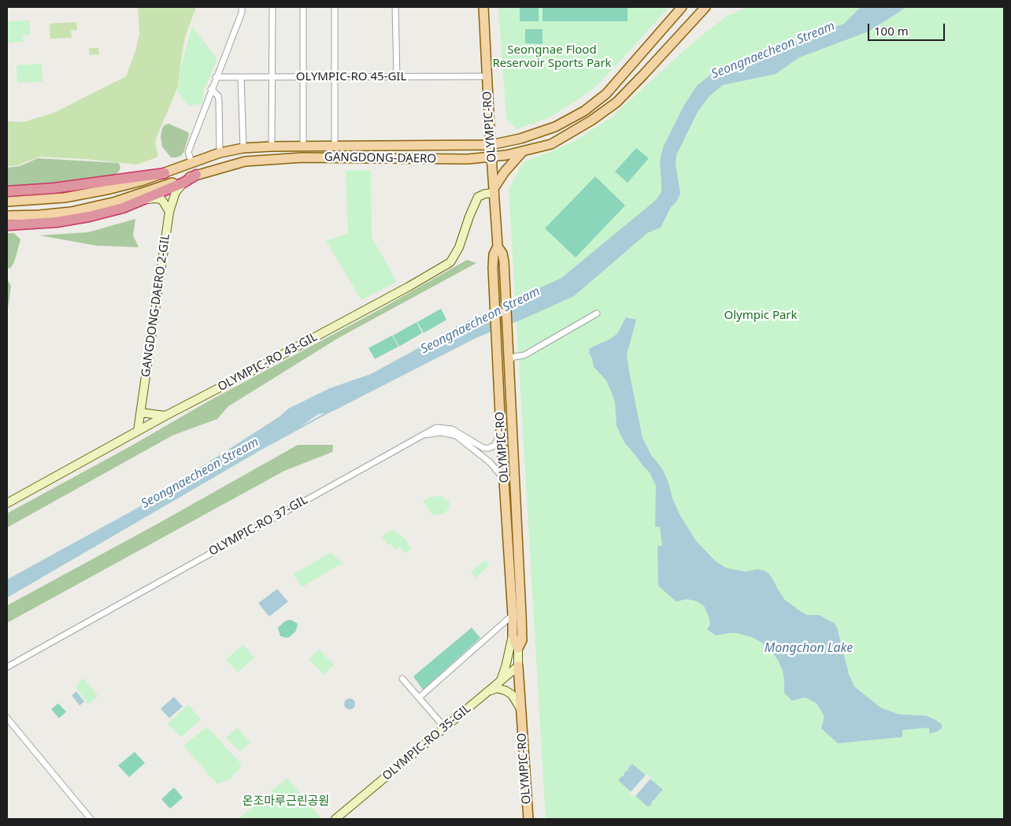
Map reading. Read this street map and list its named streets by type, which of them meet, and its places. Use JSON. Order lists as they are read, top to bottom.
{
  "streets": {
    "main road": ["OLYMPIC-RO", "GANGDONG-DAERO"],
    "street": [
      "OLYMPIC-RO 45-GIL",
      "GANGDONG-DAERO 2-GIL",
      "OLYMPIC-RO 43-GIL",
      "OLYMPIC-RO 37-GIL",
      "OLYMPIC-RO 35-GIL"
    ]
  },
  "crossings": [
    ["OLYMPIC-RO 45-GIL", "OLYMPIC-RO"],
    ["OLYMPIC-RO", "GANGDONG-DAERO"],
    ["OLYMPIC-RO", "OLYMPIC-RO 43-GIL"],
    ["OLYMPIC-RO", "OLYMPIC-RO 37-GIL"],
    ["OLYMPIC-RO", "OLYMPIC-RO 35-GIL"],
    ["GANGDONG-DAERO 2-GIL", "OLYMPIC-RO 43-GIL"]
  ],
  "water": ["Seongnaecheon Stream", "Mongchon Lake"],
  "parks": ["Seongnae Flood Reservoir Sports Park", "Olympic Park", "온조마루근린공원"],
  "scale_bar": "100 m"
}
